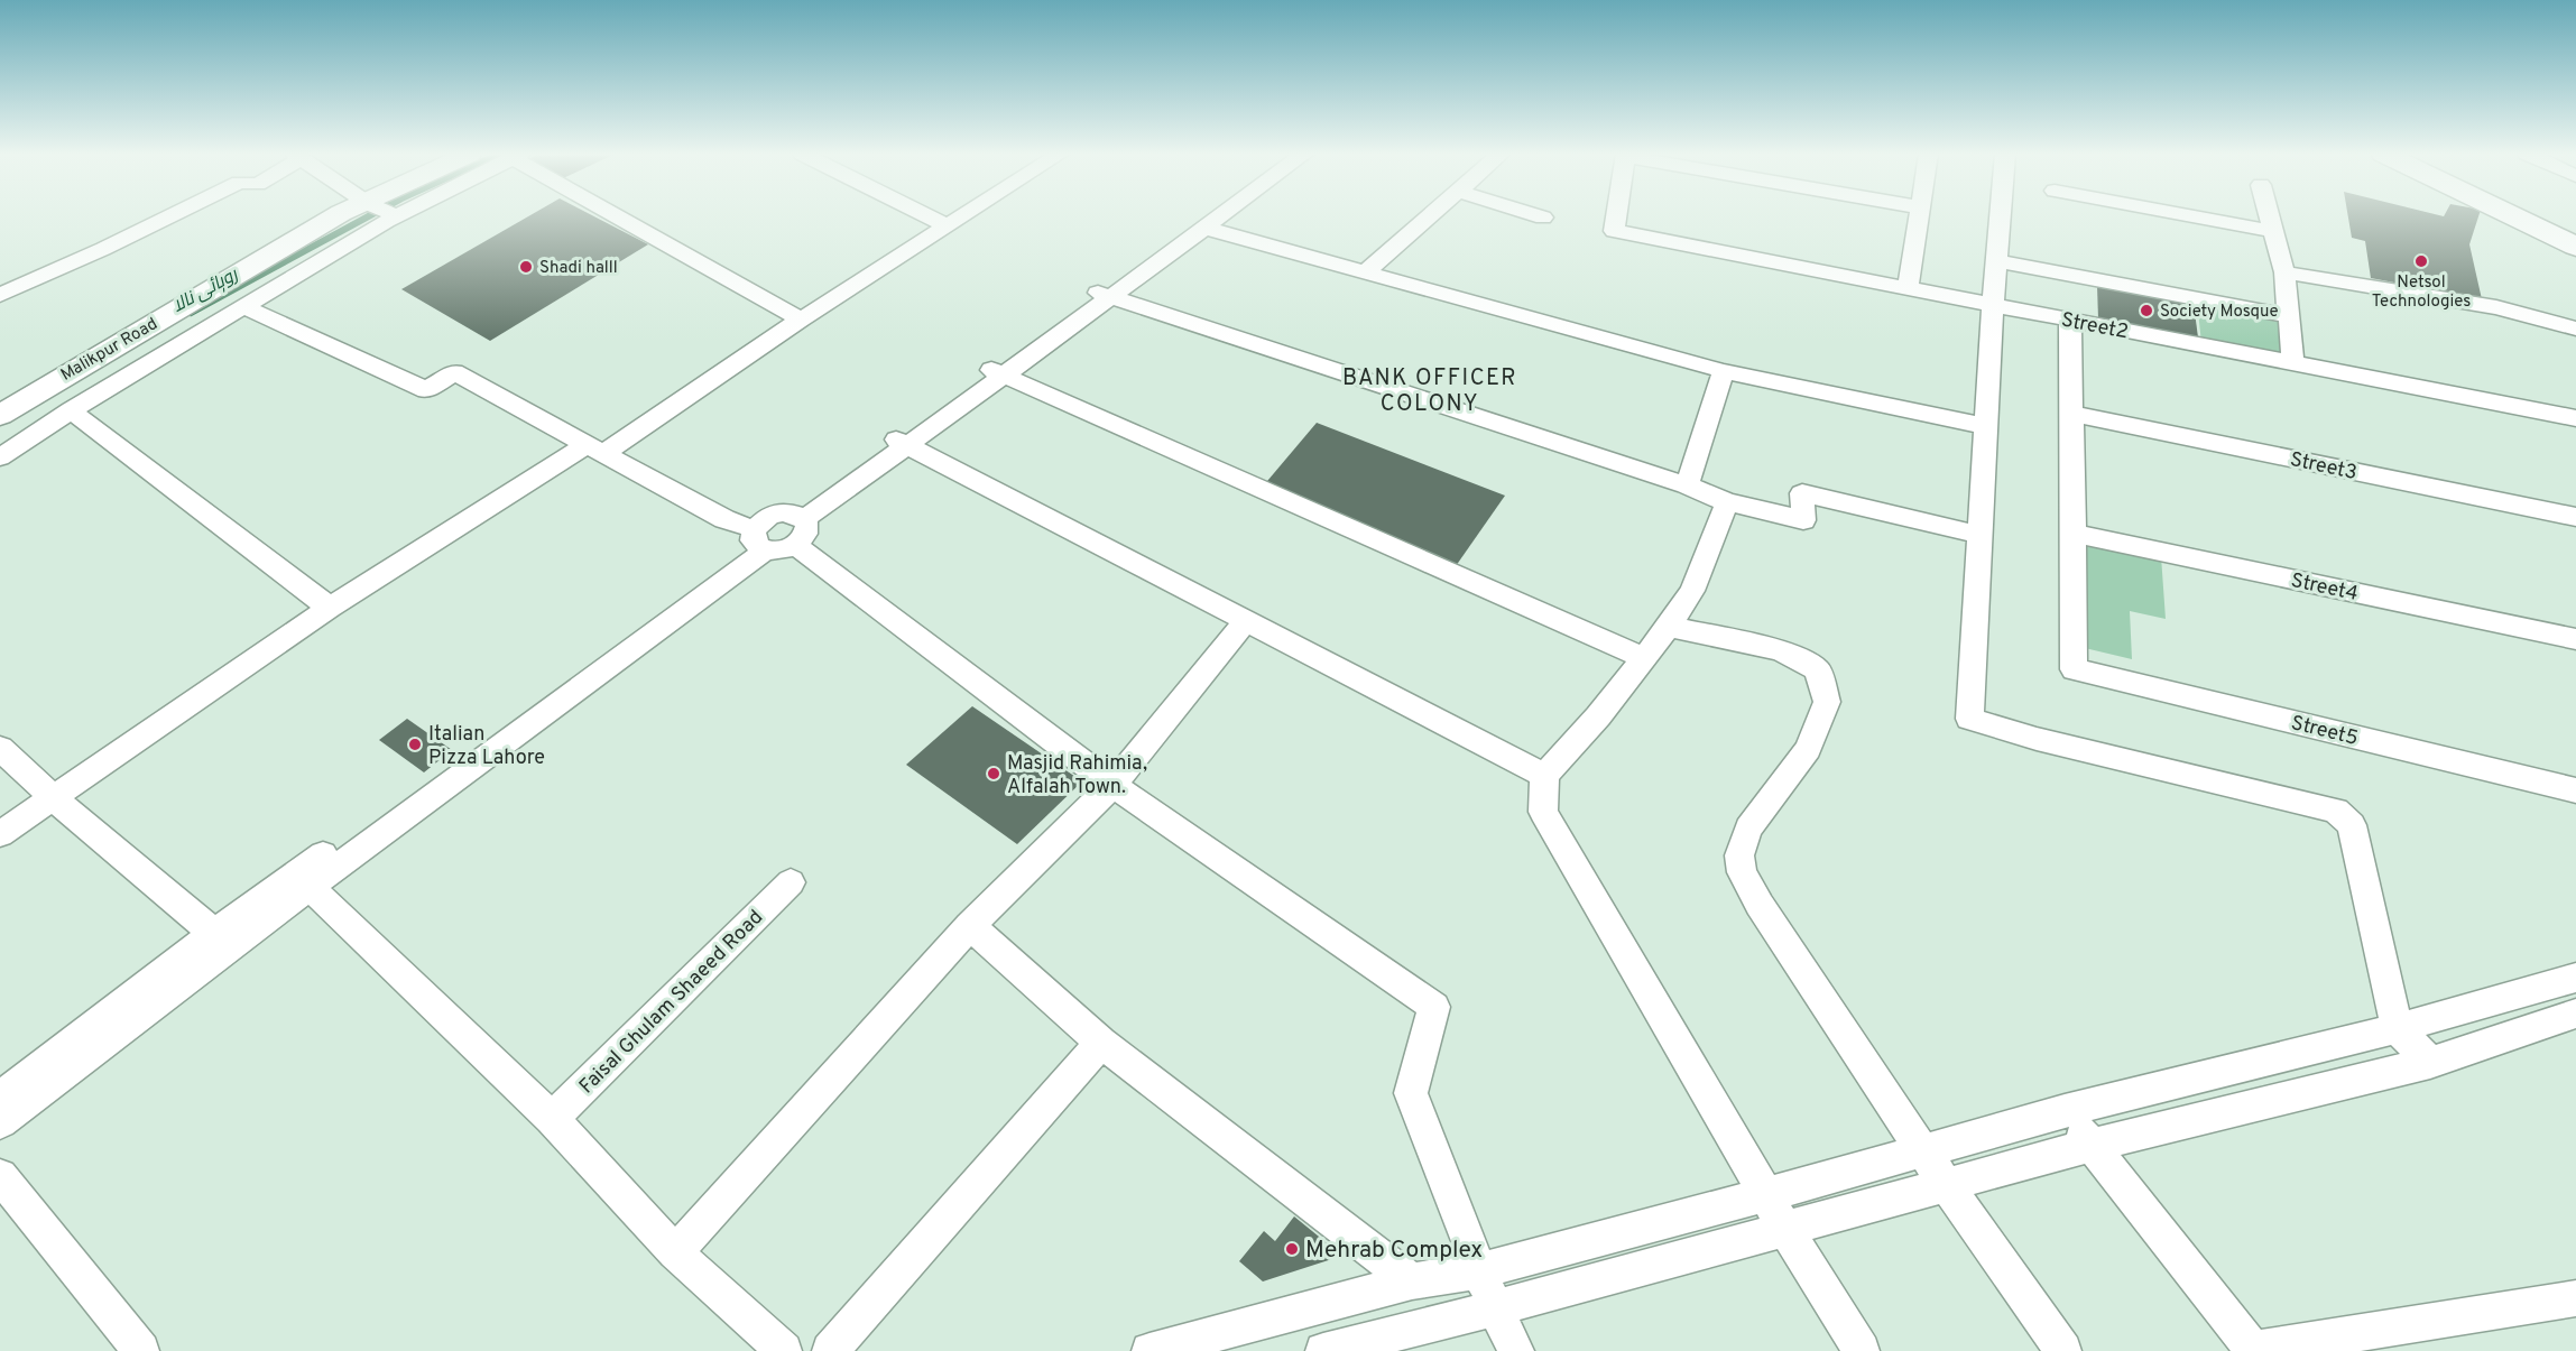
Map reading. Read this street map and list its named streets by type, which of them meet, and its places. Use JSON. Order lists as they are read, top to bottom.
{
  "streets": {
    "street": [
      "Street2",
      "Malikpur Road",
      "Street3",
      "Street4",
      "Street5",
      "Faisal Ghulam Shaeed Road"
    ]
  },
  "crossings": [
    ["Street4", "Street5"]
  ],
  "districts": ["BANK OFFICER COLONY"],
  "water": ["روہائی نالا"],
  "places": [
    "Netsol Technologies",
    "Shadi halll",
    "Society Mosque",
    "Italian Pizza Lahore",
    "Masjid Rahimia, Alfalah Town.",
    "Mehrab Complex"
  ]
}
